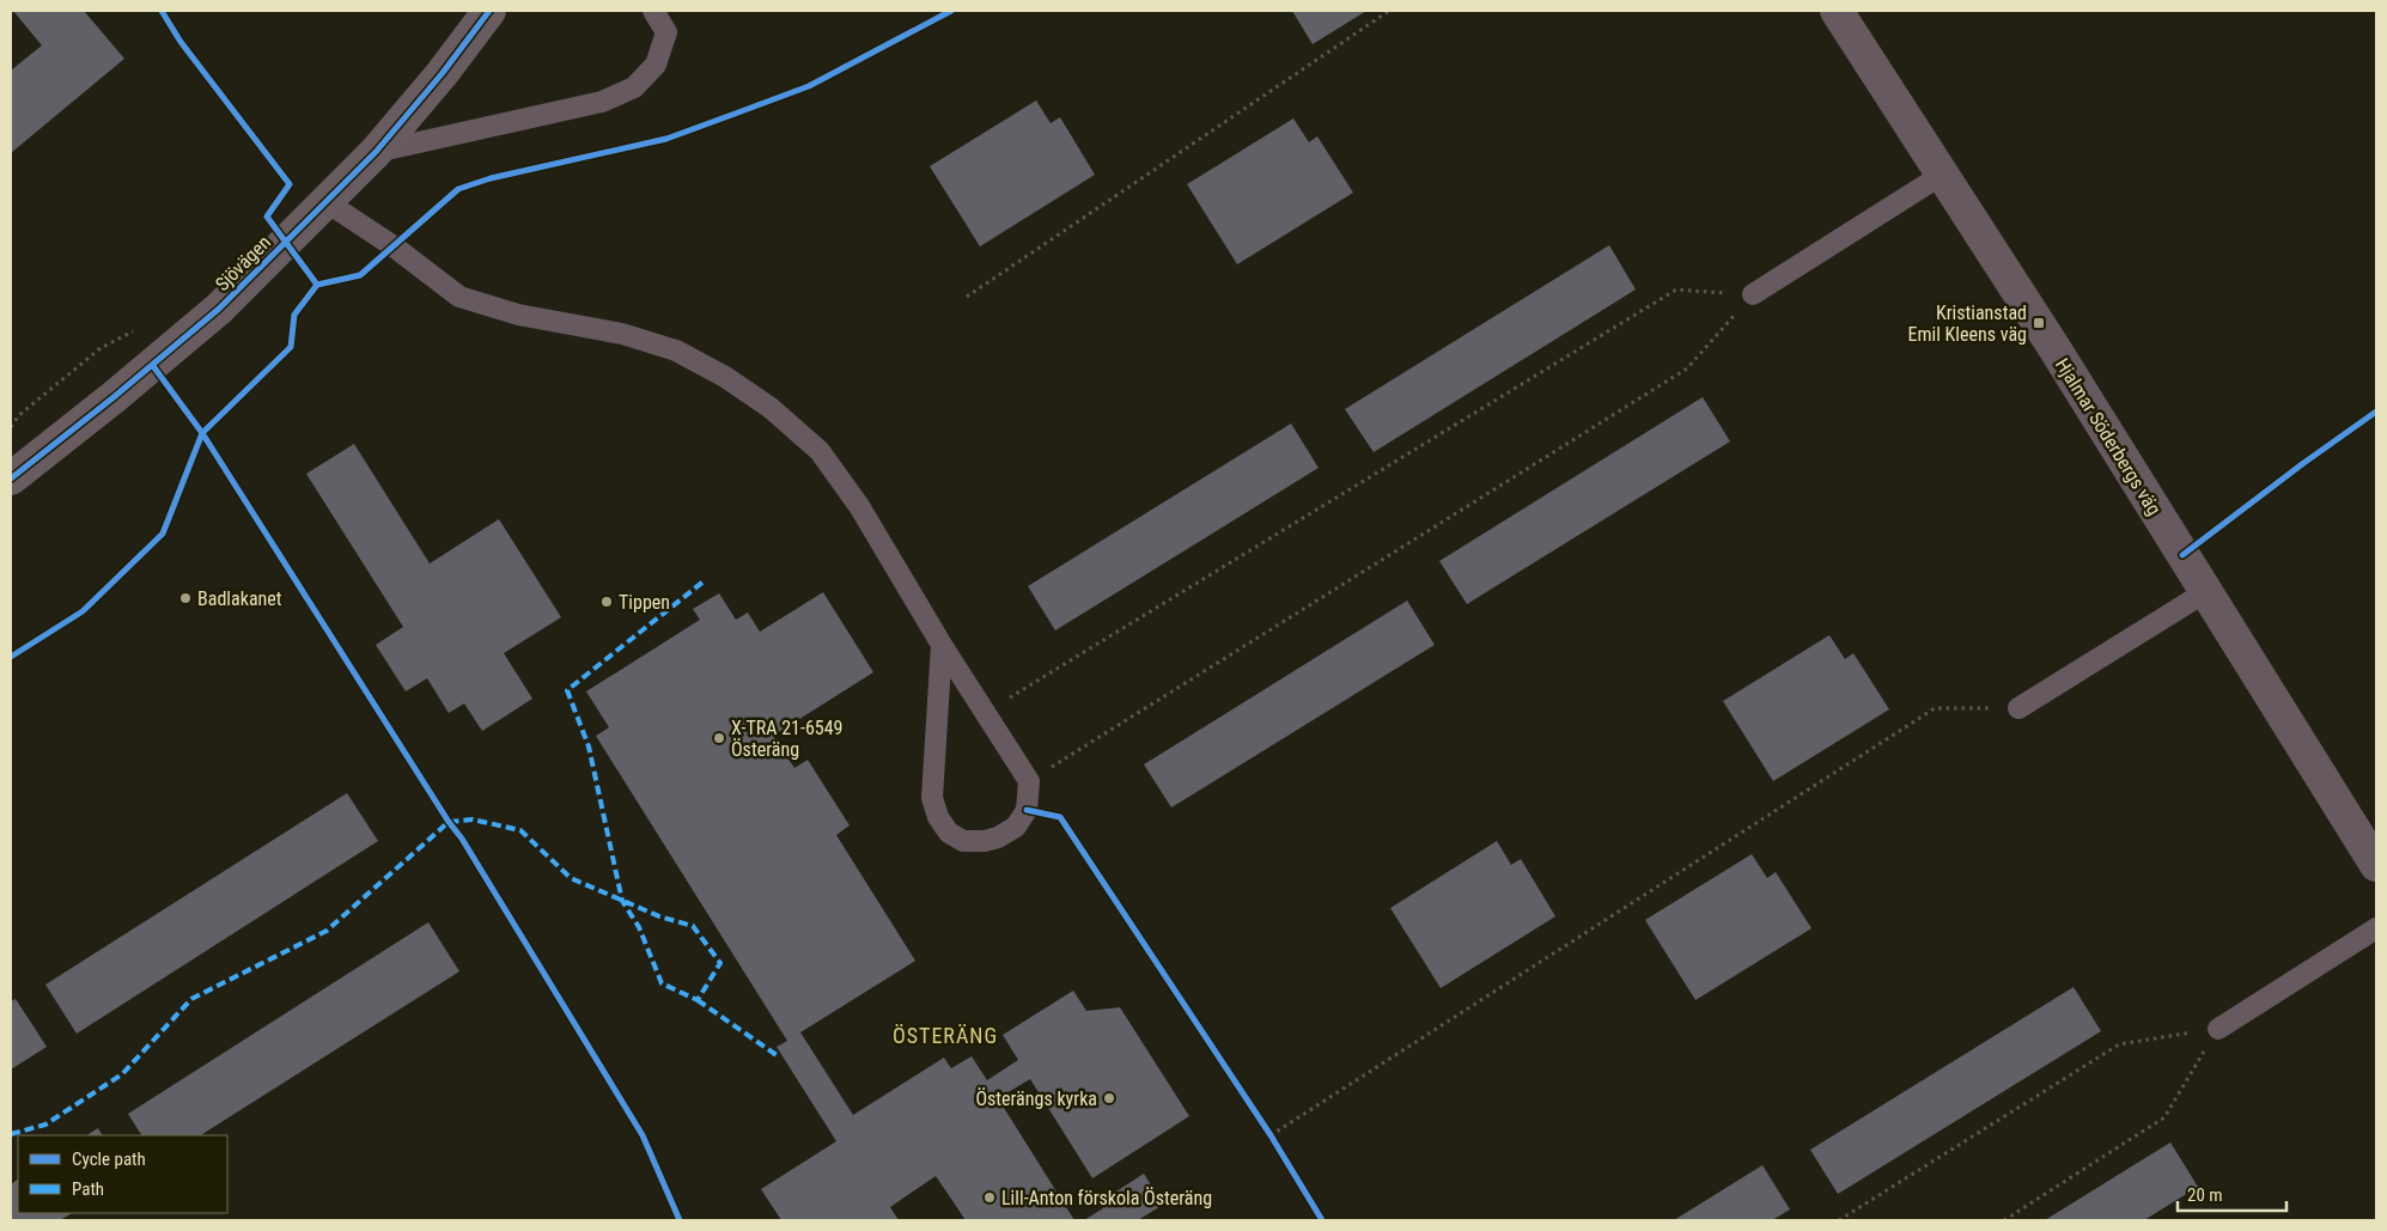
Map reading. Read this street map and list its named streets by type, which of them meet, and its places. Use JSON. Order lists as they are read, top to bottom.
{
  "streets": {
    "street": ["Sjövägen", "Hjalmar Söderbergs väg"]
  },
  "districts": ["ÖSTERÄNG"],
  "places": {
    "transit": ["Kristianstad Emil Kleens väg"],
    "other": [
      "Badlakanet",
      "Tippen",
      "X-TRA 21-6549 Österäng",
      "Österängs kyrka",
      "Lill-Anton förskola Österäng"
    ]
  },
  "legend": ["Cycle path", "Path"],
  "scale_bar": "20 m"
}
